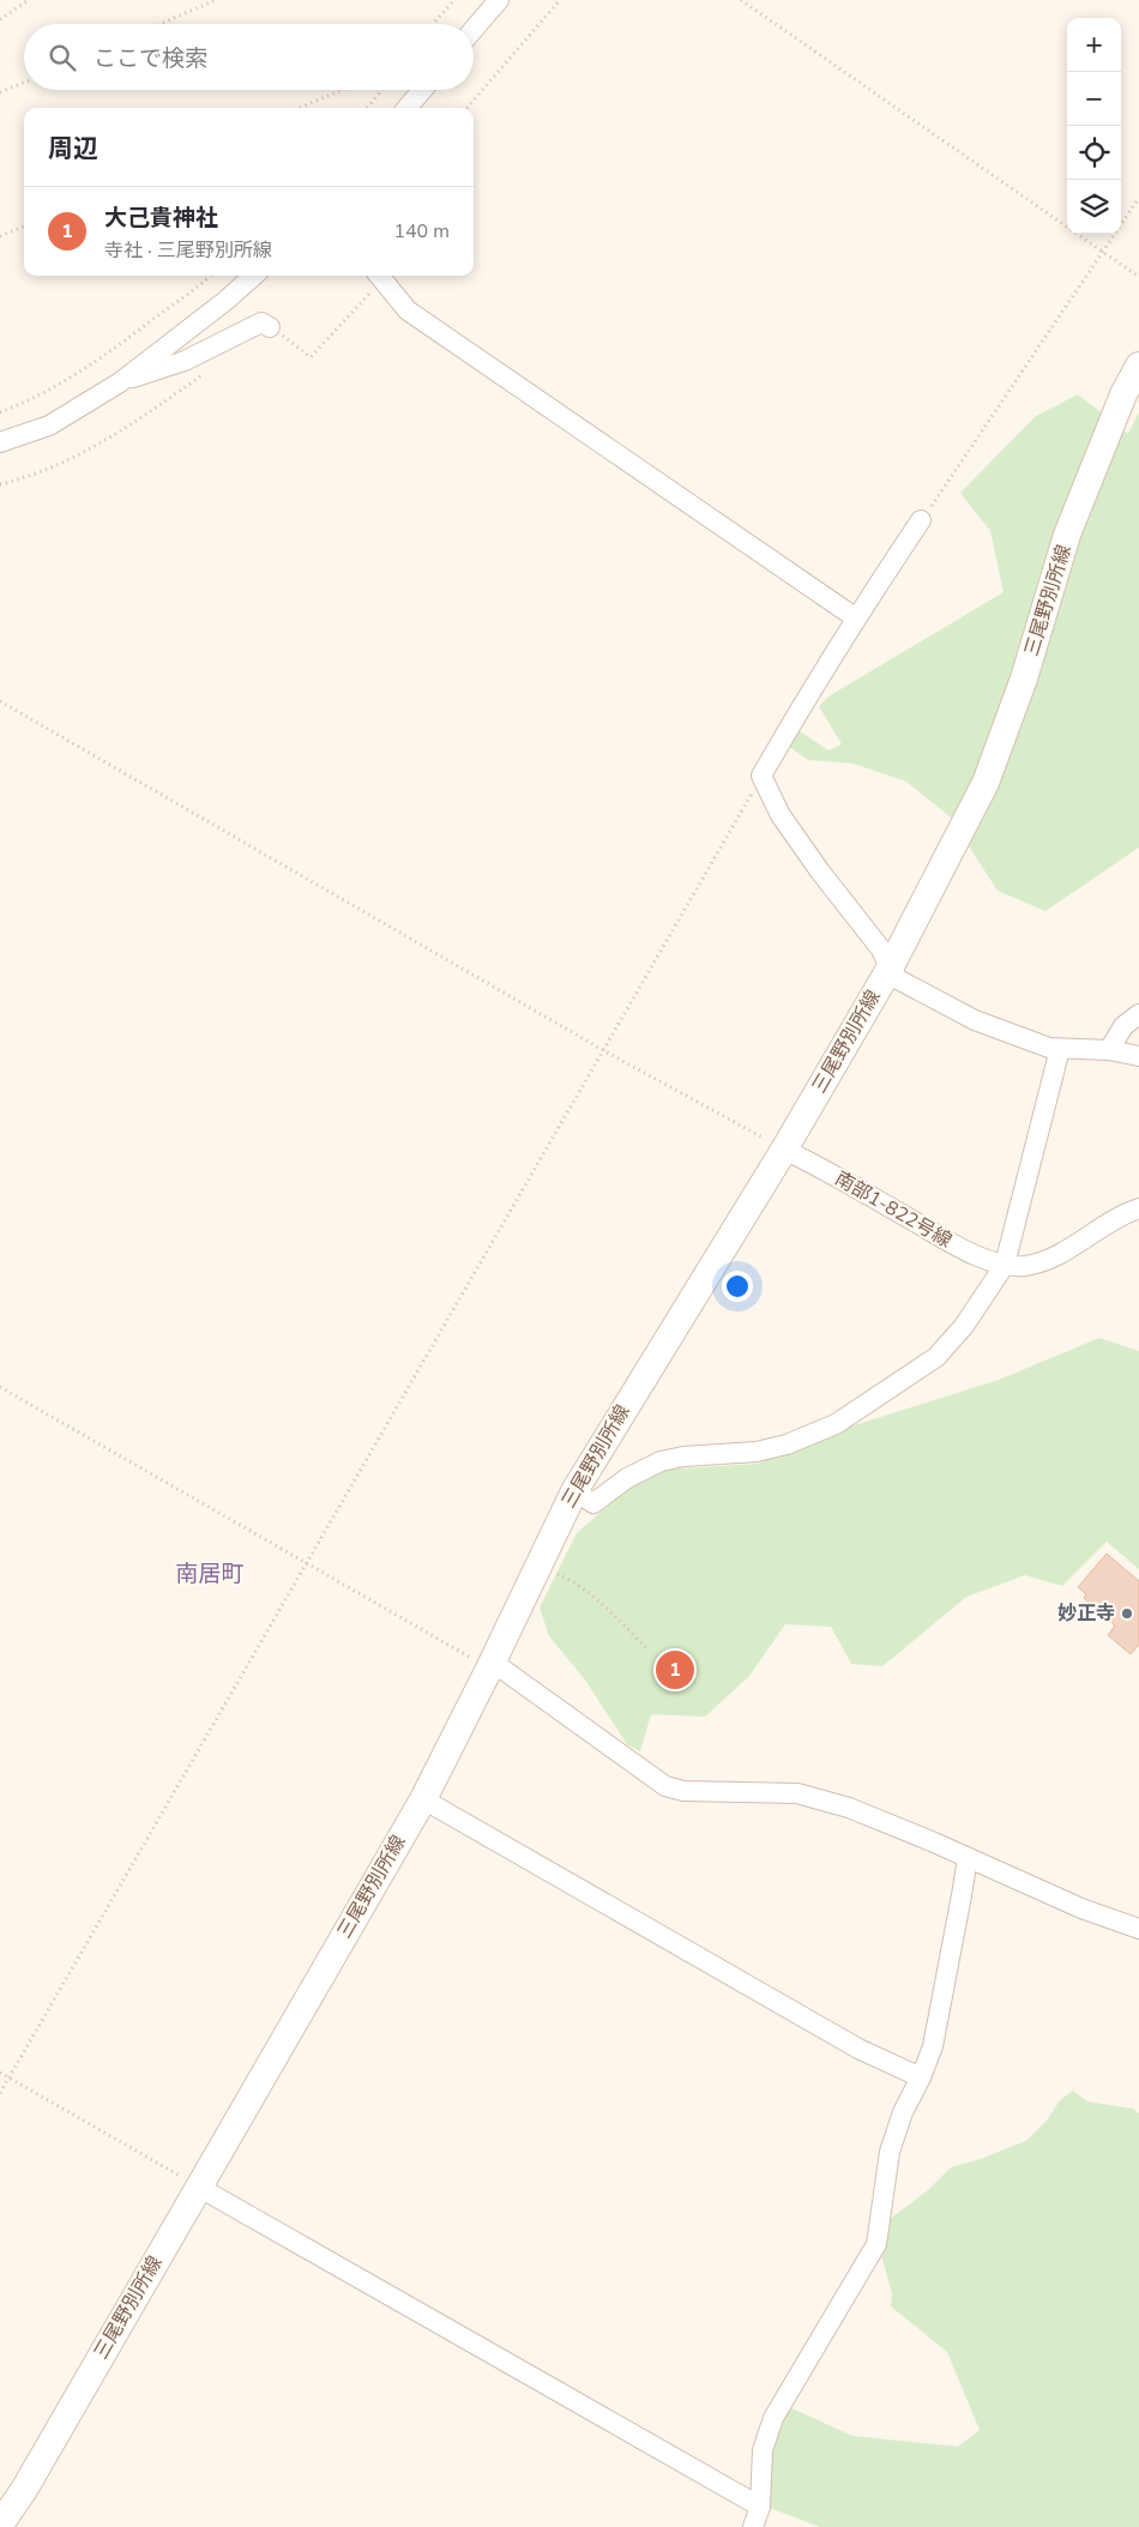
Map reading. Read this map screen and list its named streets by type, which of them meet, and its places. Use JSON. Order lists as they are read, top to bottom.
{
  "streets": {
    "main road": ["三尾野別所線"],
    "street": ["南部1-822号線"]
  },
  "crossings": [
    ["三尾野別所線", "南部1-822号線"]
  ],
  "districts": ["南居町"],
  "places": ["妙正寺"],
  "page": {
    "map_buttons": ["+", "−"],
    "search": "ここで検索",
    "heading": "周辺",
    "list": [
      {
        "mark": "1",
        "name": "大己貴神社",
        "note": "寺社 · 三尾野別所線",
        "value": "140 m"
      }
    ],
    "pins": "1"
  }
}
